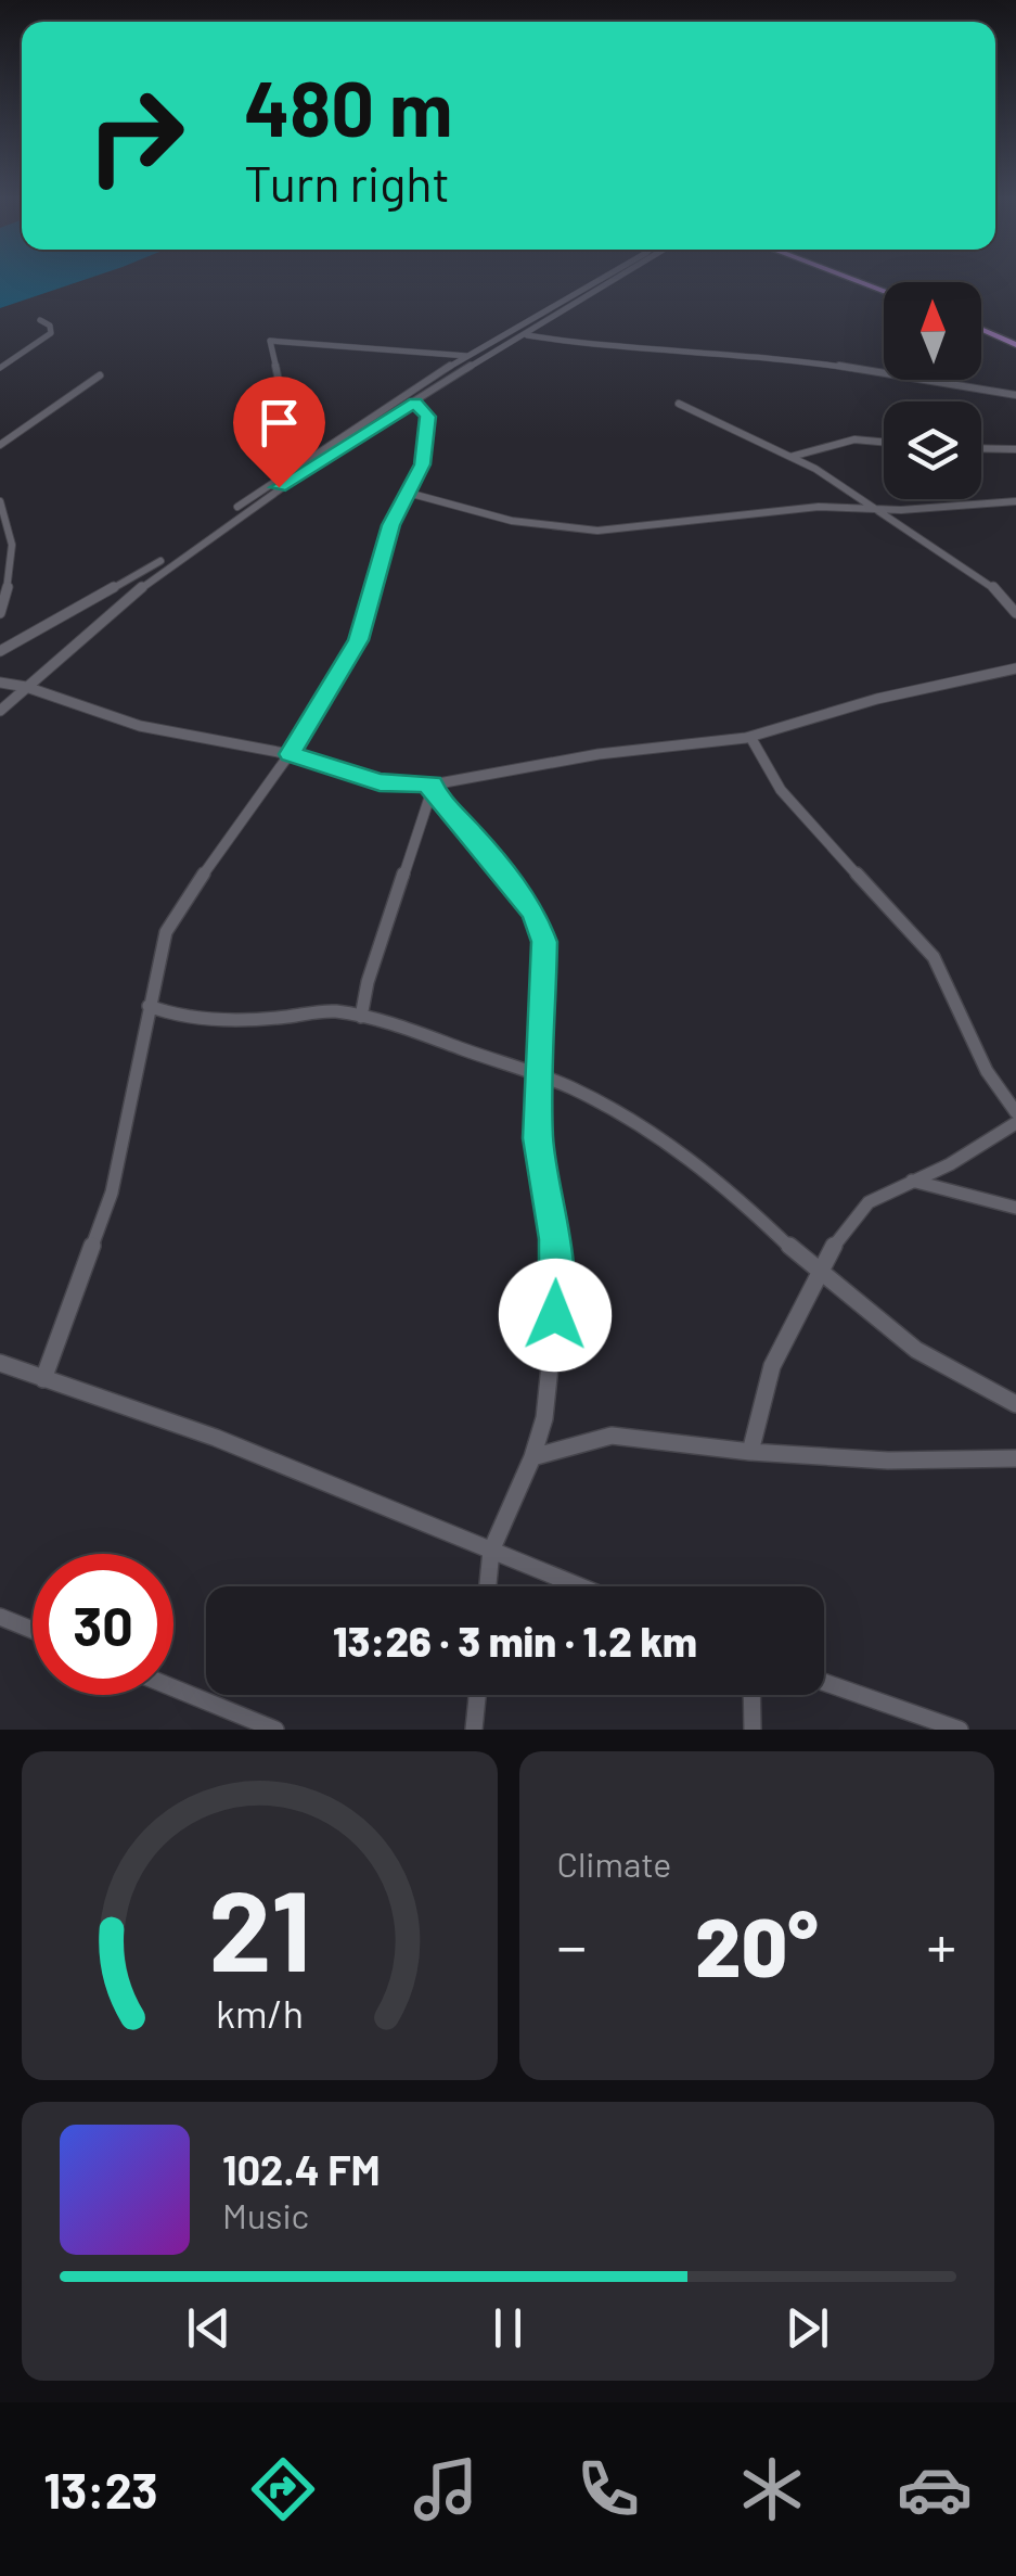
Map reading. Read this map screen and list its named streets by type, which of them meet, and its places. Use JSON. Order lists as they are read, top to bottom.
{
  "north": "top",
  "page": {
    "turn": ["480 m", "Turn right"],
    "limit": "30",
    "trip": "13:26 · 3 min · 1.2 km",
    "tile": "Climate",
    "heat": ["−", "20°", "+"],
    "song": ["102.4 FM", "Music"],
    "tabs": "13:23",
    "gauge": ["21", "km/h"]
  }
}
